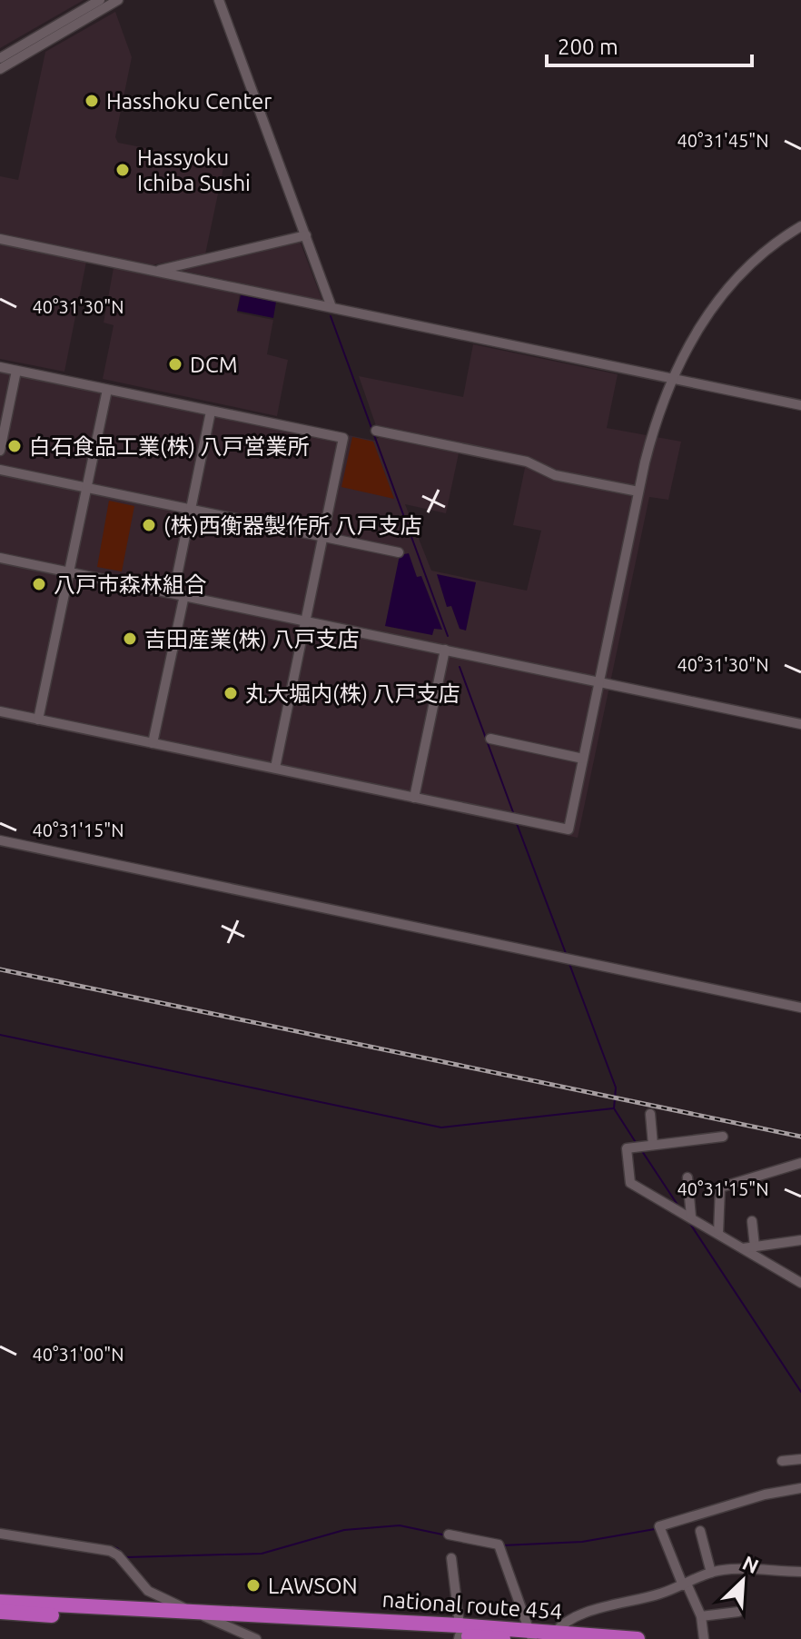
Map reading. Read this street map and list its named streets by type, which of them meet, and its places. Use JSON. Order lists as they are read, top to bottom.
{
  "streets": {
    "highway": ["national route 454"]
  },
  "places": [
    "Hasshoku Center",
    "Hassyoku Ichiba Sushi",
    "DCM",
    "白石食品工業(株) 八戸営業所",
    "(株)西衡器製作所 八戸支店",
    "八戸市森林組合",
    "吉田産業(株) 八戸支店",
    "丸大堀内(株) 八戸支店",
    "LAWSON"
  ],
  "scale_bar": "200 m",
  "north": "top right",
  "coordinates": [
    "40°31'45\"N",
    "40°31'30\"N",
    "40°31'15\"N",
    "40°31'00\"N"
  ]
}
